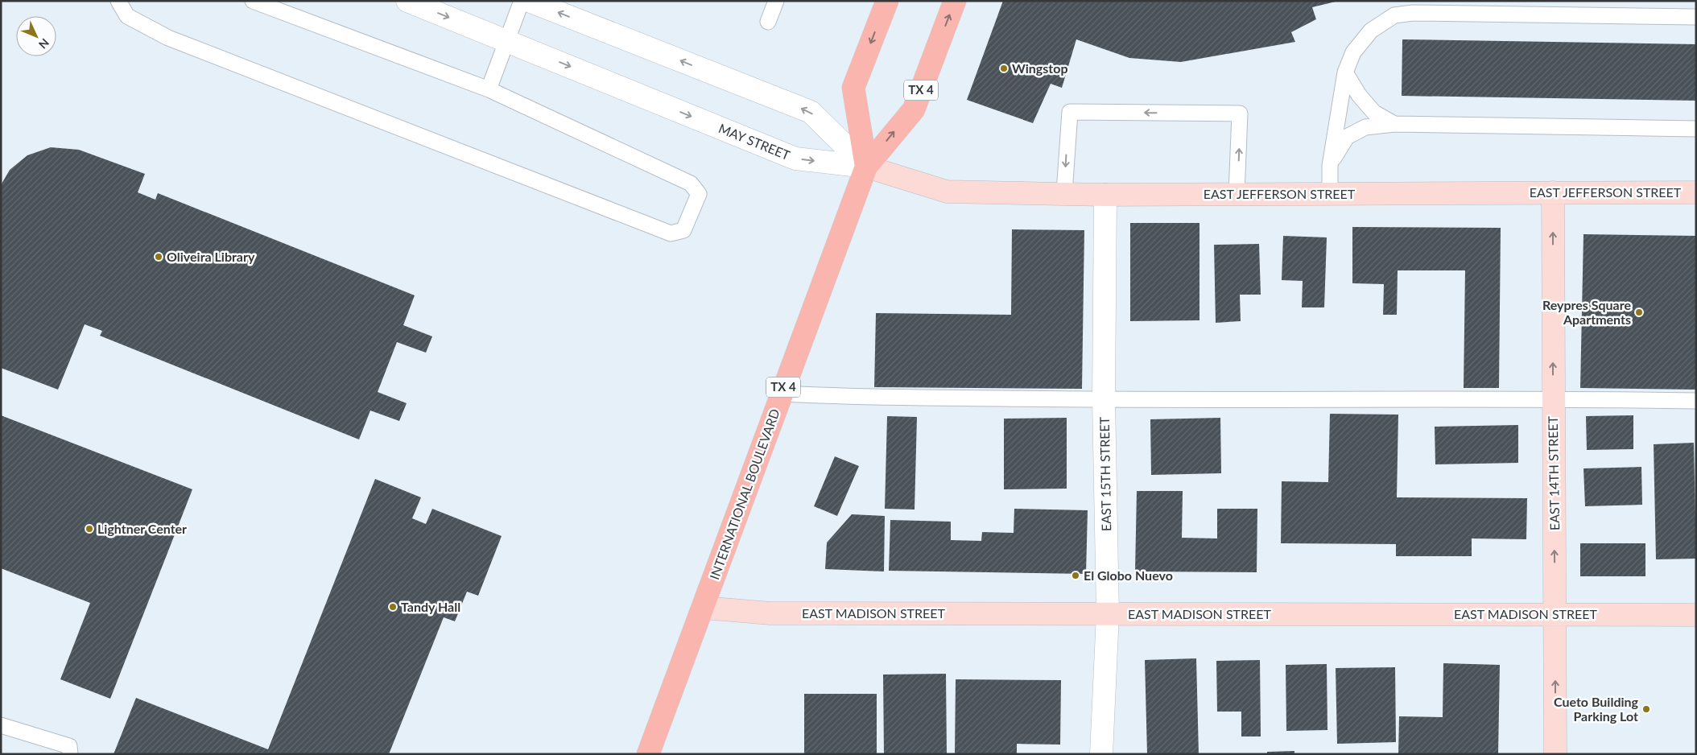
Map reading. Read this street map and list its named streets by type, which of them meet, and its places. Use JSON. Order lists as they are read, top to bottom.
{
  "streets": {
    "main road": ["TX 4", "INTERNATIONAL BOULEVARD"],
    "street": [
      "MAY STREET",
      "EAST JEFFERSON STREET",
      "EAST 14TH STREET",
      "EAST 15TH STREET",
      "EAST MADISON STREET"
    ]
  },
  "crossings": [
    ["MAY STREET", "EAST JEFFERSON STREET"],
    ["MAY STREET", "INTERNATIONAL BOULEVARD"],
    ["EAST JEFFERSON STREET", "EAST 14TH STREET"],
    ["EAST JEFFERSON STREET", "EAST 15TH STREET"],
    ["EAST JEFFERSON STREET", "INTERNATIONAL BOULEVARD"],
    ["EAST 14TH STREET", "EAST MADISON STREET"],
    ["EAST 15TH STREET", "EAST MADISON STREET"],
    ["INTERNATIONAL BOULEVARD", "EAST MADISON STREET"]
  ],
  "one_way": ["EAST 14TH STREET"],
  "places": [
    "Wingstop",
    "Oliveira Library",
    "Reypres Square Apartments",
    "Lightner Center",
    "El Globo Nuevo",
    "Tandy Hall",
    "Cueto Building Parking Lot"
  ],
  "north": "bottom right"
}
